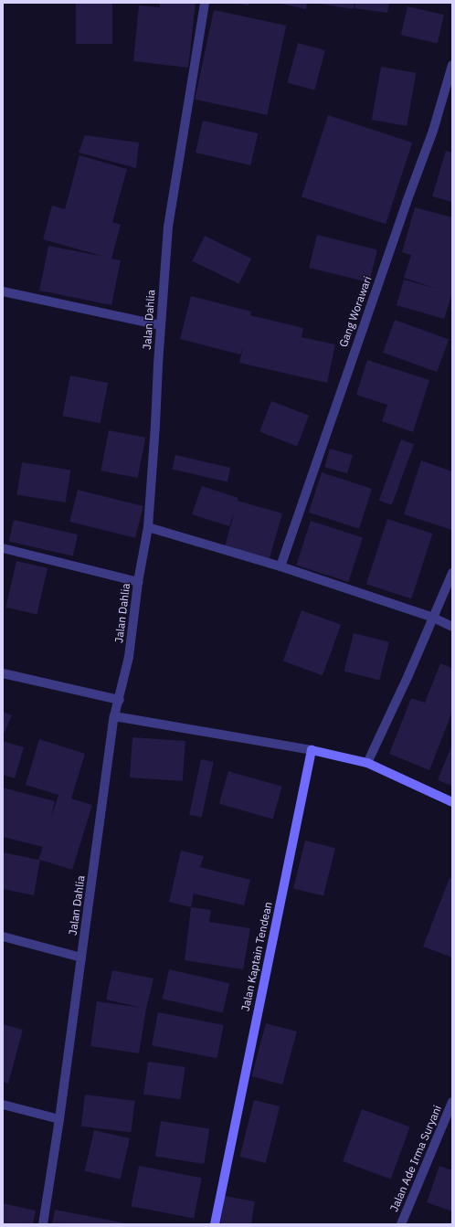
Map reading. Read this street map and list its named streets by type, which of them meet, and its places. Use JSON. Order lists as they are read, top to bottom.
{
  "streets": {
    "street": [
      "Gang Worawari",
      "Jalan Dahlia",
      "Jalan Kaptain Tendean",
      "Jalan Ade Irma Suryani"
    ]
  }
}
